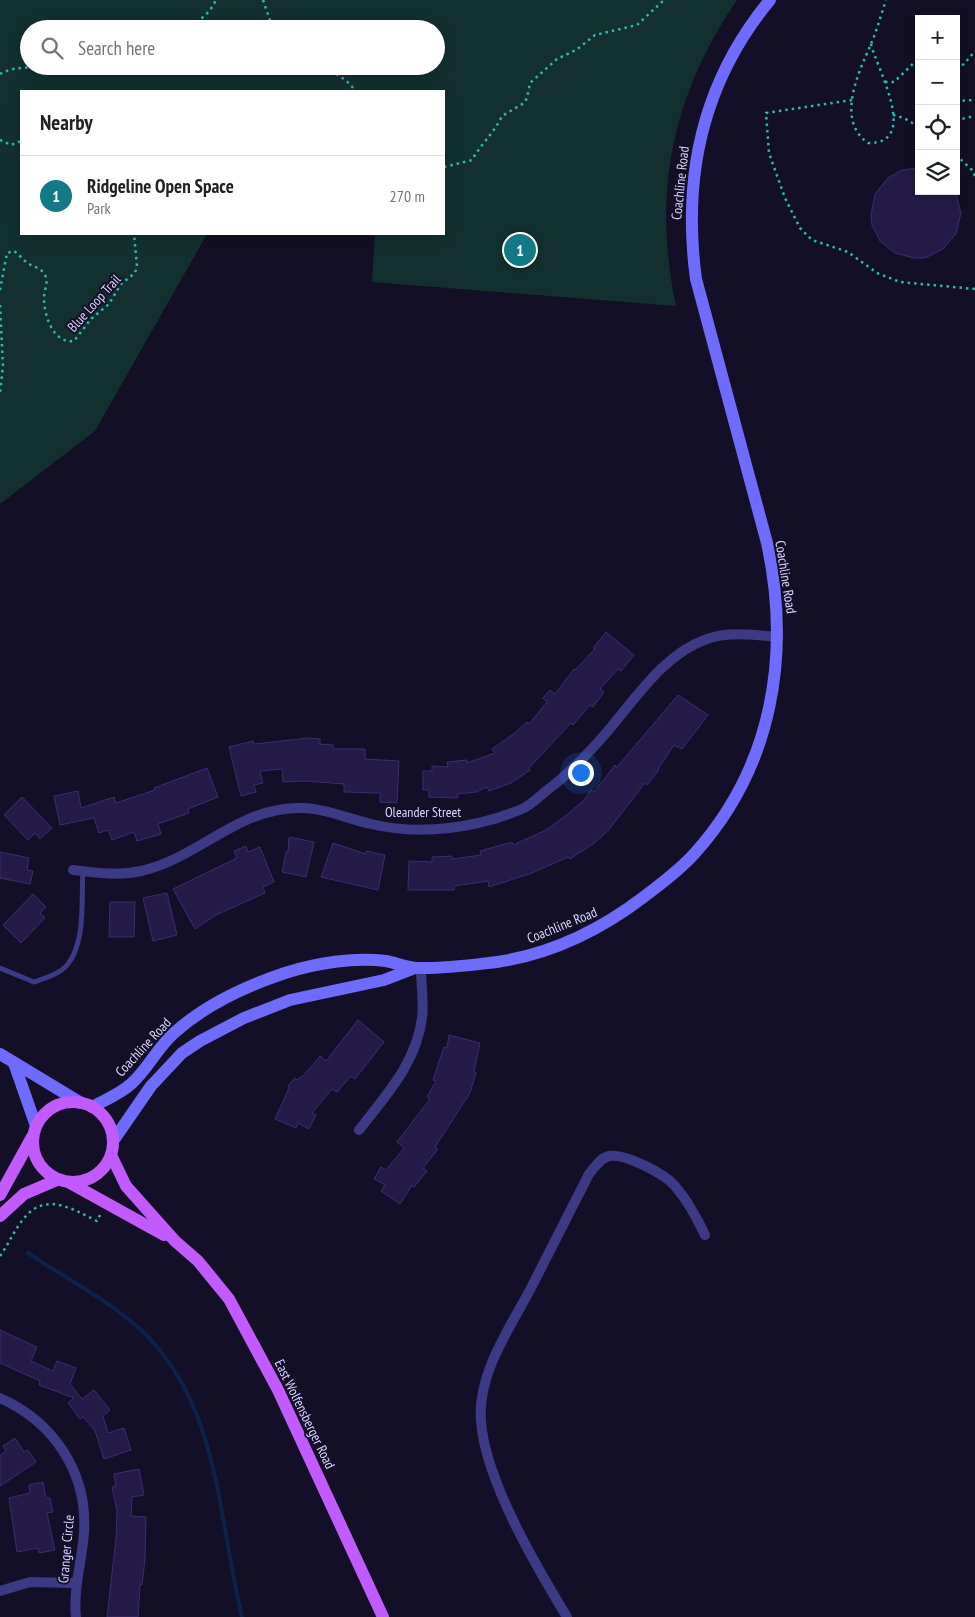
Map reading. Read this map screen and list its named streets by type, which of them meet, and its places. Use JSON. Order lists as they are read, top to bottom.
{
  "streets": {
    "main road": ["Coachline Road", "East Wolfensberger Road"],
    "street": ["Oleander Street", "Granger Circle"],
    "path": ["Blue Loop Trail"]
  },
  "crossings": [
    ["Coachline Road", "Oleander Street"],
    ["Coachline Road", "East Wolfensberger Road"]
  ],
  "page": {
    "map_buttons": ["+", "−"],
    "search": "Search here",
    "heading": "Nearby",
    "list": [
      {
        "mark": "1",
        "name": "Ridgeline Open Space",
        "note": "Park",
        "value": "270 m"
      }
    ],
    "pins": "1"
  }
}
